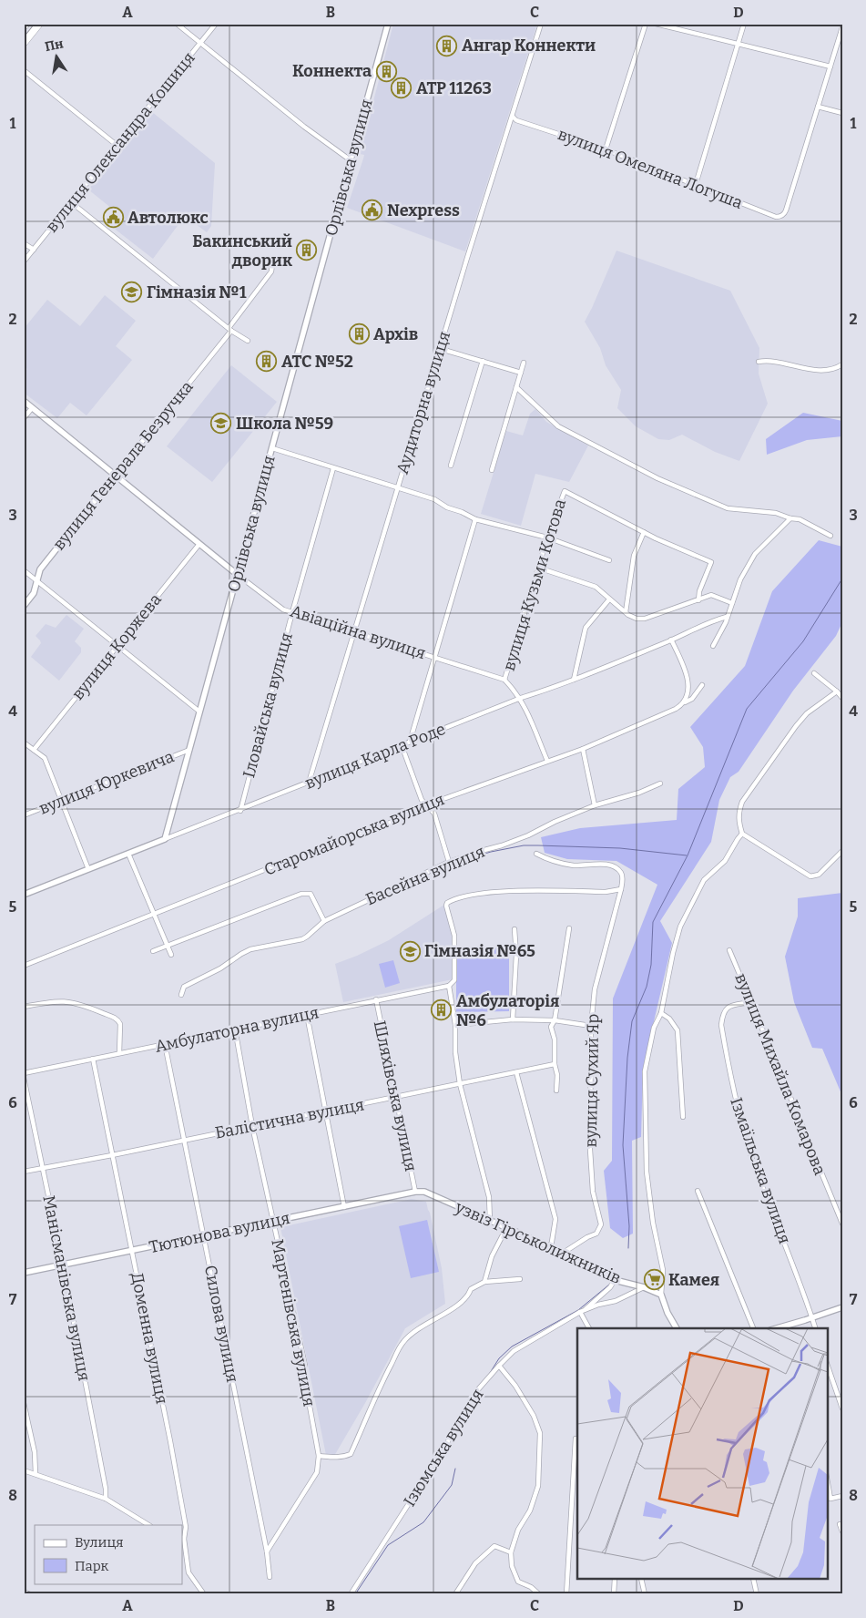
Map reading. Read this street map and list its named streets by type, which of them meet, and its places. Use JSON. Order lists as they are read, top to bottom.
{
  "streets": {
    "street": [
      "вулиця Олександра Кошиця",
      "Орлівська вулиця",
      "вулиця Омеляна Логуша",
      "Аудиторна вулиця",
      "вулиця Генерала Безручка",
      "вулиця Кузьми Котова",
      "Авіаційна вулиця",
      "вулиця Коржева",
      "Іловайська вулиця",
      "вулиця Карла Роде",
      "вулиця Юркевича",
      "Старомайорська вулиця",
      "Басейна вулиця",
      "Амбулаторна вулиця",
      "вулиця Михайла Комарова",
      "вулиця Сухий Яр",
      "Шляхівська вулиця",
      "Балістична вулиця",
      "Ізмаїльська вулиця",
      "Тютюнова вулиця",
      "узвіз Гірськолижників",
      "Манісманівська вулиця",
      "Мартенівська вулиця",
      "Силова вулиця",
      "Доменна вулиця",
      "Ізюмська вулиця"
    ]
  },
  "crossings": [
    ["Орлівська вулиця", "Авіаційна вулиця"],
    ["Орлівська вулиця", "вулиця Карла Роде"],
    ["Орлівська вулиця", "вулиця Юркевича"],
    ["вулиця Омеляна Логуша", "Аудиторна вулиця"],
    ["Аудиторна вулиця", "Авіаційна вулиця"],
    ["Аудиторна вулиця", "вулиця Карла Роде"],
    ["вулиця Генерала Безручка", "Авіаційна вулиця"],
    ["вулиця Кузьми Котова", "Авіаційна вулиця"],
    ["Авіаційна вулиця", "вулиця Коржева"],
    ["Авіаційна вулиця", "Іловайська вулиця"],
    ["Авіаційна вулиця", "вулиця Карла Роде"],
    ["Авіаційна вулиця", "Старомайорська вулиця"],
    ["Іловайська вулиця", "вулиця Карла Роде"],
    ["Амбулаторна вулиця", "Шляхівська вулиця"],
    ["Амбулаторна вулиця", "Мартенівська вулиця"],
    ["Амбулаторна вулиця", "Силова вулиця"],
    ["Амбулаторна вулиця", "Доменна вулиця"],
    ["вулиця Михайла Комарова", "Ізмаїльська вулиця"],
    ["вулиця Сухий Яр", "узвіз Гірськолижників"],
    ["Шляхівська вулиця", "Балістична вулиця"],
    ["Шляхівська вулиця", "Тютюнова вулиця"],
    ["Шляхівська вулиця", "узвіз Гірськолижників"],
    ["Балістична вулиця", "Манісманівська вулиця"],
    ["Балістична вулиця", "Мартенівська вулиця"],
    ["Балістична вулиця", "Силова вулиця"],
    ["Балістична вулиця", "Доменна вулиця"],
    ["Тютюнова вулиця", "узвіз Гірськолижників"],
    ["Тютюнова вулиця", "Манісманівська вулиця"],
    ["Тютюнова вулиця", "Мартенівська вулиця"],
    ["Тютюнова вулиця", "Силова вулиця"],
    ["Тютюнова вулиця", "Доменна вулиця"],
    ["узвіз Гірськолижників", "Ізюмська вулиця"],
    ["Мартенівська вулиця", "Силова вулиця"]
  ],
  "places": {
    "building": [
      "Ангар Коннекти",
      "Коннекта",
      "ATP 11263",
      "Бакинський дворик",
      "Архів",
      "АТС №52",
      "Амбулаторія №6"
    ],
    "public building": ["Nexpress", "Автолюкс"],
    "school or university": ["Гімназія №1", "Школа №59", "Гімназія №65"],
    "supermarket": ["Камея"]
  },
  "legend": ["Вулиця", "Парк"],
  "north": "top",
  "grid": {
    "columns": [
      "A",
      "B",
      "C",
      "D"
    ],
    "rows": [
      "1",
      "2",
      "3",
      "4",
      "5",
      "6",
      "7",
      "8"
    ]
  }
}
